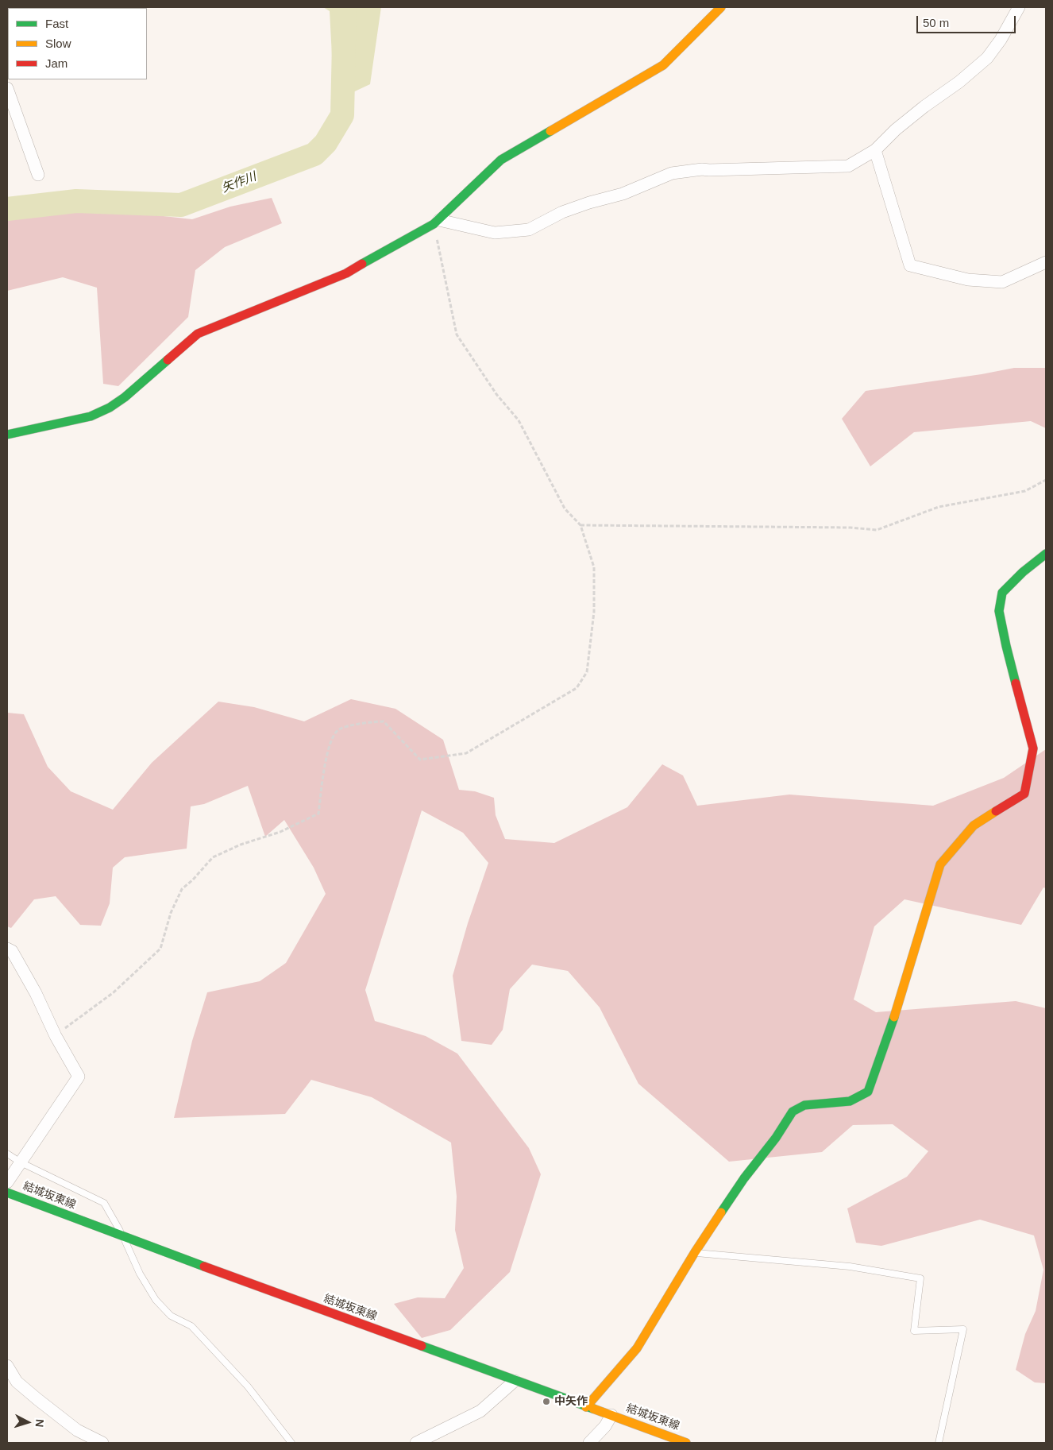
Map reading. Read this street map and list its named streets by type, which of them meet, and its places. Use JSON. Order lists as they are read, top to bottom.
{
  "streets": {
    "street": ["結城坂東線"]
  },
  "water": ["矢作川"],
  "places": ["中矢作"],
  "legend": ["Fast", "Slow", "Jam"],
  "scale_bar": "50 m",
  "north": "right"
}
